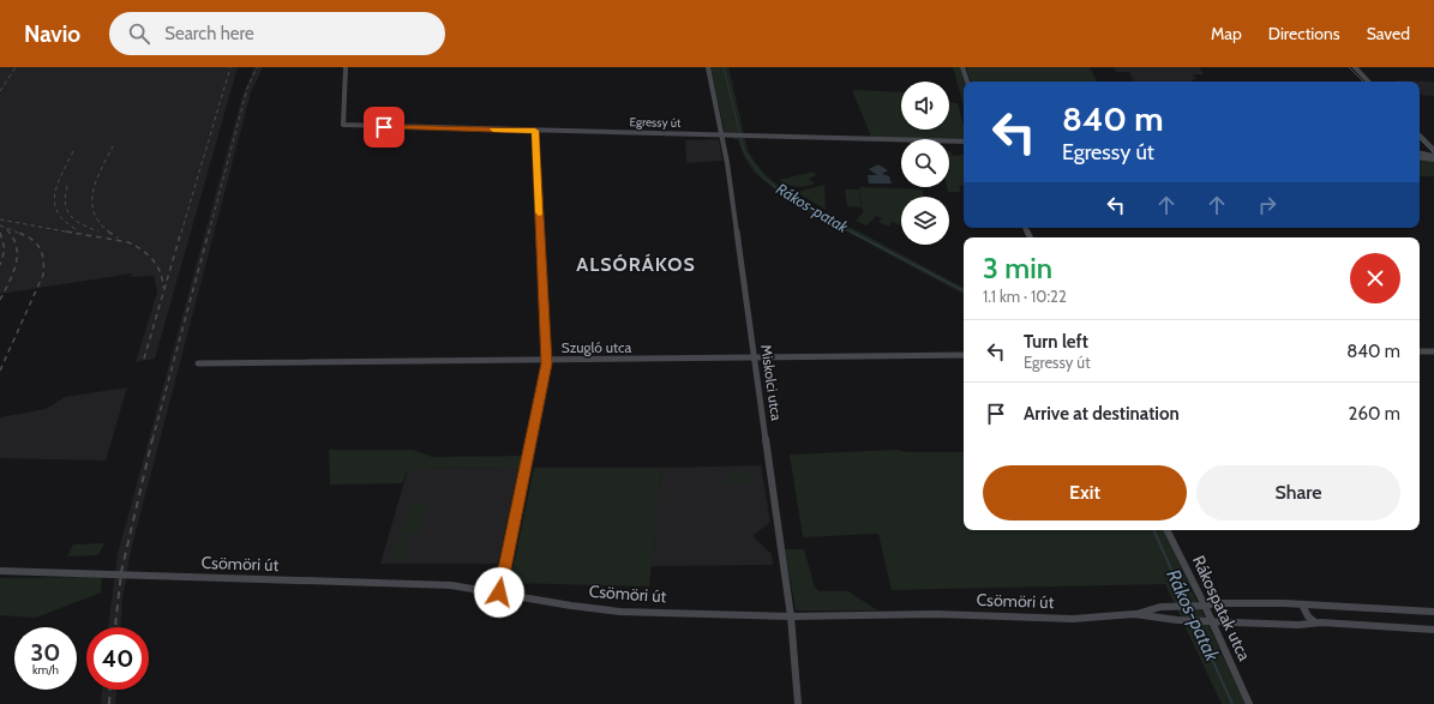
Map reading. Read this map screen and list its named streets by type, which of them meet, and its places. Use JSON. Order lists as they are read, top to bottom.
{
  "streets": {
    "street": [
      "Egressy út",
      "Szugló utca",
      "Miskolci utca",
      "Csömöri út",
      "Rákospatak utca"
    ]
  },
  "crossings": [
    ["Egressy út", "Miskolci utca"],
    ["Szugló utca", "Miskolci utca"],
    ["Miskolci utca", "Csömöri út"],
    ["Csömöri út", "Rákospatak utca"]
  ],
  "districts": ["ALSÓRÁKOS"],
  "water": ["Rákos-patak"],
  "page": {
    "header": "Navio",
    "search": "Search here",
    "nav": ["Map", "Directions", "Saved"],
    "turn": ["840 m", "Egressy út"],
    "heading": ["3 min", "1.1 km · 10:22"],
    "list": [
      {
        "name": "Turn left",
        "note": "Egressy út",
        "value": "840 m"
      },
      {
        "name": "Arrive at destination",
        "value": "260 m"
      }
    ],
    "buttons": ["Exit", "Share"],
    "speed": "30 km/h",
    "limit": "40"
  }
}
